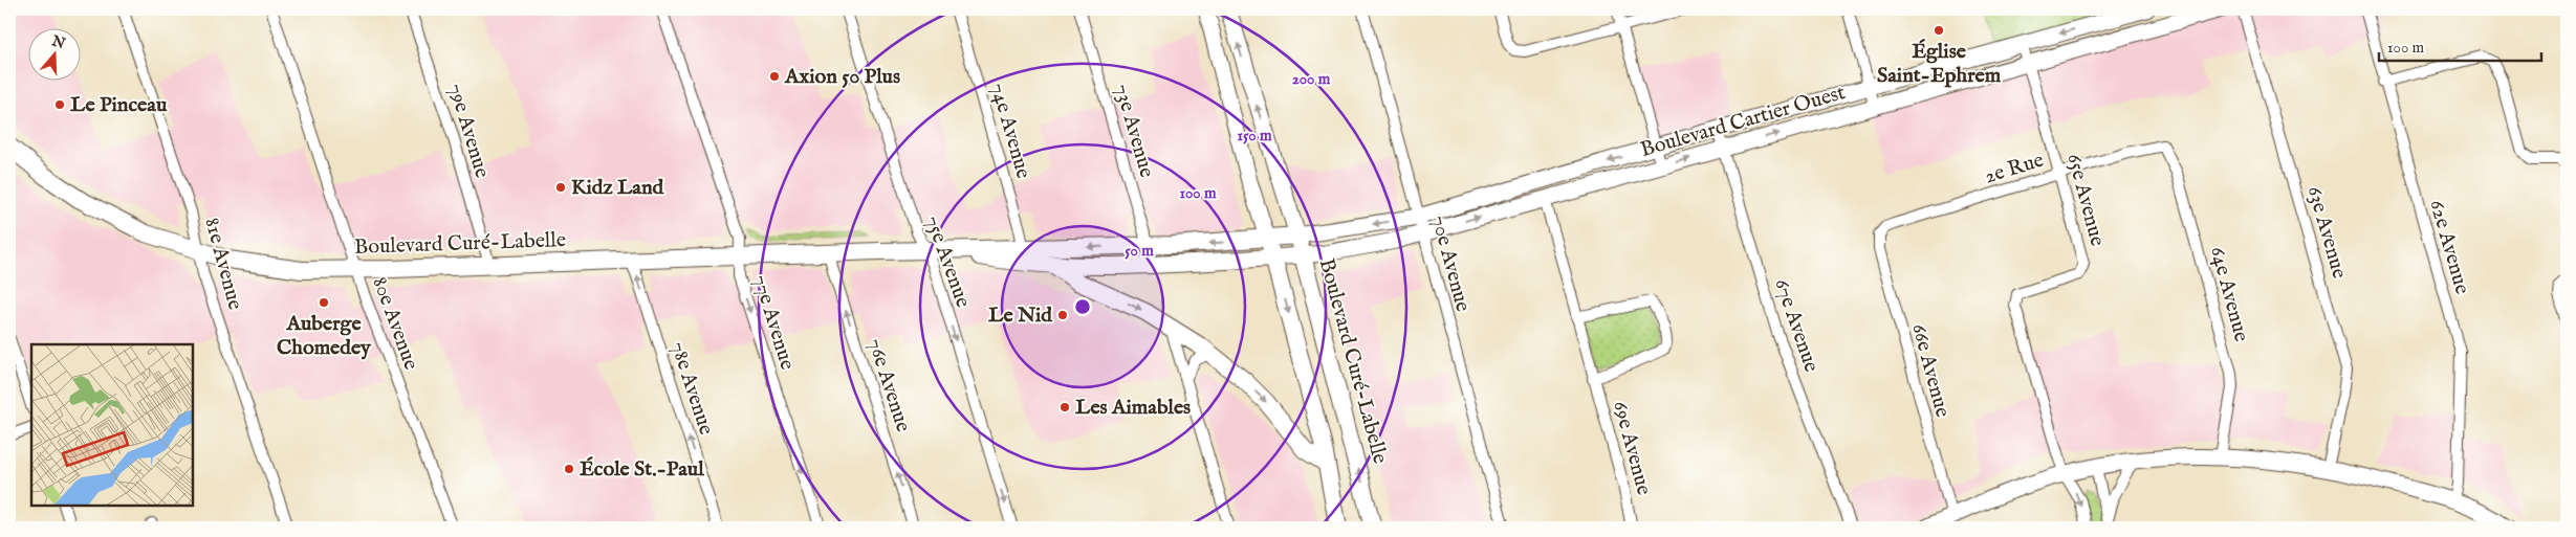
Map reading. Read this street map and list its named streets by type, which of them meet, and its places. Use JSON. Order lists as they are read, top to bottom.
{
  "streets": {
    "main road": ["Boulevard Curé-Labelle"],
    "street": [
      "Boulevard Cartier Ouest",
      "79e Avenue",
      "74e Avenue",
      "73e Avenue",
      "2e Rue",
      "65e Avenue",
      "63e Avenue",
      "62e Avenue",
      "75e Avenue",
      "81e Avenue",
      "70e Avenue",
      "64e Avenue",
      "77e Avenue",
      "80e Avenue",
      "67e Avenue",
      "66e Avenue",
      "76e Avenue",
      "78e Avenue",
      "69e Avenue"
    ]
  },
  "crossings": [
    ["Boulevard Cartier Ouest", "65e Avenue"],
    ["Boulevard Cartier Ouest", "Boulevard Curé-Labelle"],
    ["Boulevard Cartier Ouest", "70e Avenue"],
    ["Boulevard Cartier Ouest", "67e Avenue"],
    ["Boulevard Cartier Ouest", "69e Avenue"],
    ["79e Avenue", "Boulevard Curé-Labelle"],
    ["74e Avenue", "Boulevard Curé-Labelle"],
    ["73e Avenue", "Boulevard Curé-Labelle"],
    ["2e Rue", "65e Avenue"],
    ["2e Rue", "64e Avenue"],
    ["2e Rue", "66e Avenue"],
    ["Boulevard Curé-Labelle", "75e Avenue"],
    ["Boulevard Curé-Labelle", "81e Avenue"],
    ["Boulevard Curé-Labelle", "77e Avenue"],
    ["Boulevard Curé-Labelle", "80e Avenue"],
    ["Boulevard Curé-Labelle", "76e Avenue"],
    ["Boulevard Curé-Labelle", "78e Avenue"]
  ],
  "one_way": [
    "75e Avenue",
    "77e Avenue",
    "76e Avenue",
    "78e Avenue"
  ],
  "places": [
    "Église Saint-Ephrem",
    "Axion 50 Plus",
    "Le Pinceau",
    "Kidz Land",
    "Auberge Chomedey",
    "Le Nid",
    "Les Aimables",
    "École St.-Paul"
  ],
  "scale_bar": "100 m",
  "north": "top",
  "rings": [
    "200 m",
    "150 m",
    "100 m",
    "50 m"
  ]
}
